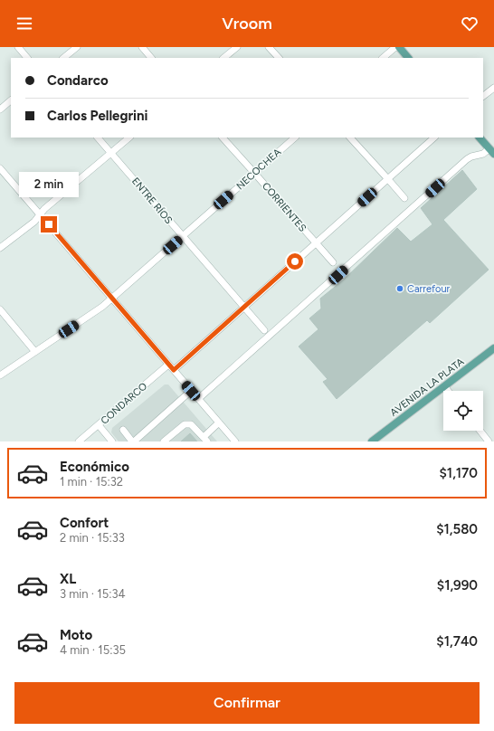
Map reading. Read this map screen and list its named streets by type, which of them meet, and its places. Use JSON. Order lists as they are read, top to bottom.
{
  "streets": {
    "main road": ["AVENIDA LA PLATA"],
    "street": [
      "NECOCHEA",
      "ENTRE RÍOS",
      "CORRIENTES",
      "CONDARCO"
    ]
  },
  "crossings": [
    ["NECOCHEA", "ENTRE RÍOS"],
    ["NECOCHEA", "CORRIENTES"]
  ],
  "places": ["Carrefour"],
  "page": {
    "header": "Vroom",
    "banner": ["Condarco", "Carlos Pellegrini"],
    "bubble": "2 min",
    "list": [
      {
        "name": "Económico",
        "note": "1 min · 15:32",
        "value": "$1,170"
      },
      {
        "name": "Confort",
        "note": "2 min · 15:33",
        "value": "$1,580"
      },
      {
        "name": "XL",
        "note": "3 min · 15:34",
        "value": "$1,990"
      },
      {
        "name": "Moto",
        "note": "4 min · 15:35",
        "value": "$1,740"
      }
    ],
    "buttons": "Confirmar"
  }
}
